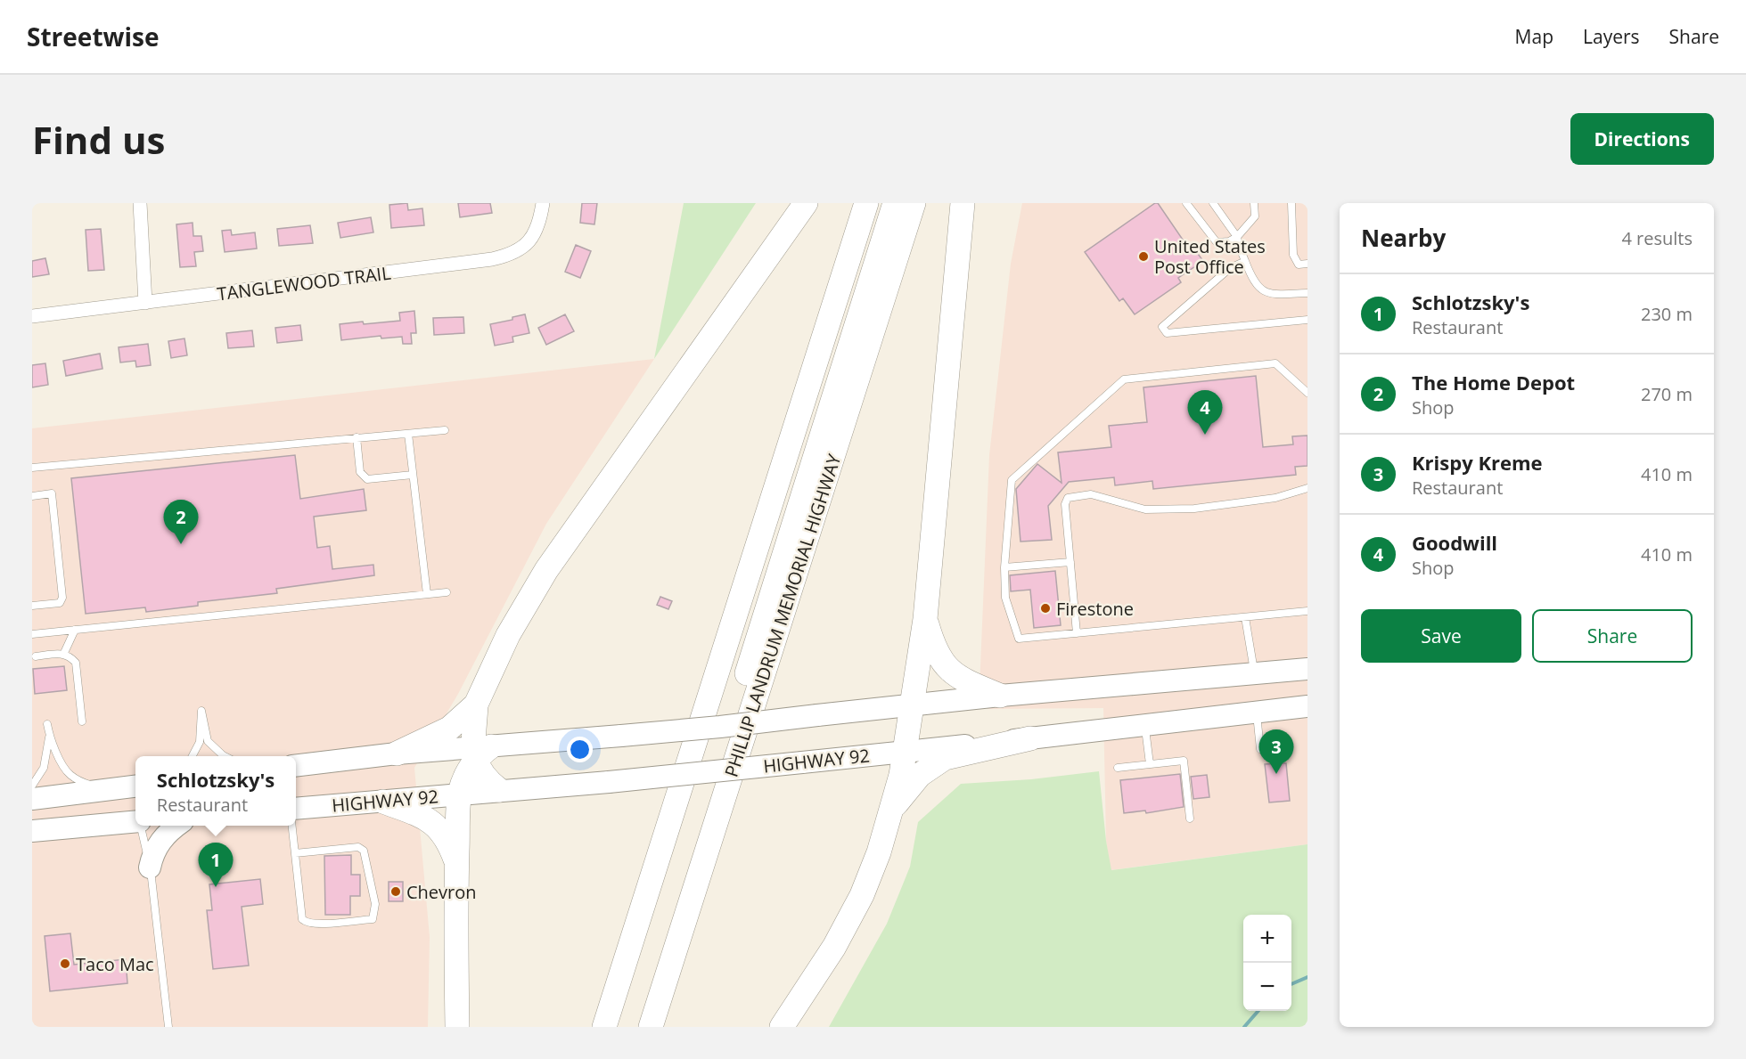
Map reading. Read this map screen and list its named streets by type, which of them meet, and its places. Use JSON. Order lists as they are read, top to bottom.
{
  "streets": {
    "highway": ["PHILLIP LANDRUM MEMORIAL HIGHWAY"],
    "main road": ["HIGHWAY 92"],
    "street": ["TANGLEWOOD TRAIL"]
  },
  "places": [
    "United States Post Office",
    "Firestone",
    "Chevron",
    "Taco Mac"
  ],
  "page": {
    "header": "Streetwise",
    "nav": ["Map", "Layers", "Share"],
    "buttons": [
      "Directions",
      ["Save", "Share"]
    ],
    "title": "Find us",
    "heading": ["Nearby", "4 results"],
    "list": [
      {
        "mark": "1",
        "name": "Schlotzsky's",
        "note": "Restaurant",
        "value": "230 m"
      },
      {
        "mark": "2",
        "name": "The Home Depot",
        "note": "Shop",
        "value": "270 m"
      },
      {
        "mark": "3",
        "name": "Krispy Kreme",
        "note": "Restaurant",
        "value": "410 m"
      },
      {
        "mark": "4",
        "name": "Goodwill",
        "note": "Shop",
        "value": "410 m"
      }
    ],
    "pins": [
      "4",
      "2",
      "3",
      "1"
    ],
    "popup": ["Schlotzsky's", "Restaurant"],
    "map_buttons": ["+", "−"]
  }
}
